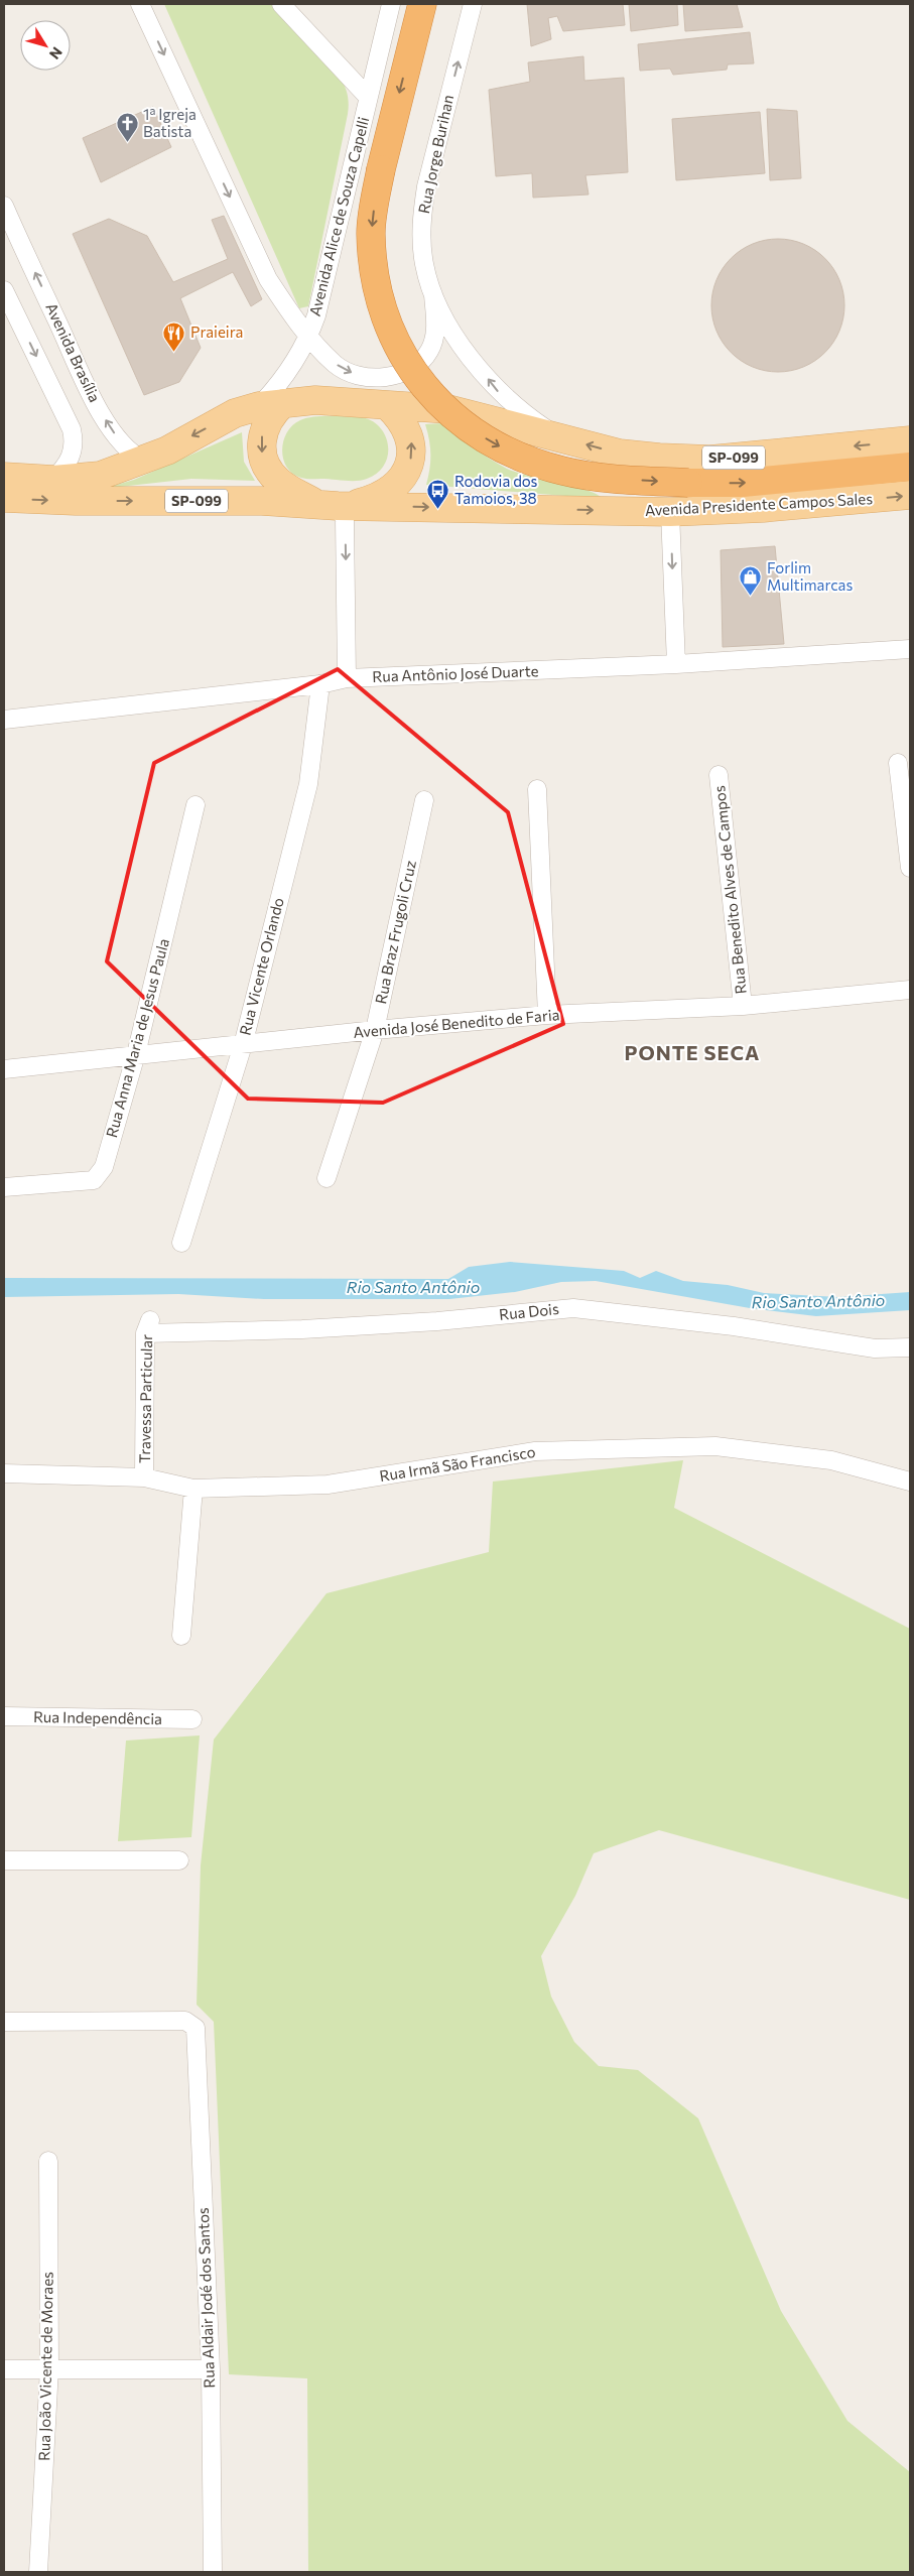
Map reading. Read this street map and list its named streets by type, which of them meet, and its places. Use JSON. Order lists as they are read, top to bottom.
{
  "streets": {
    "main road": ["SP-099", "Avenida Presidente Campos Sales"],
    "street": [
      "Rua Jorge Burihan",
      "Avenida Alice de Souza Capelli",
      "Avenida Brasília",
      "Rua Antônio José Duarte",
      "Rua Benedito Alves de Campos",
      "Rua Braz Frugoli Cruz",
      "Rua Vicente Orlando",
      "Avenida José Benedito de Faria",
      "Rua Anna Maria de Jesus Paula",
      "Rua Dois",
      "Travessa Particular",
      "Rua Irmã São Francisco",
      "Rua Independência",
      "Rua Aldair Jodé dos Santos",
      "Rua João Vicente de Moraes"
    ]
  },
  "crossings": [
    ["Rua Jorge Burihan", "SP-099"],
    ["Avenida Alice de Souza Capelli", "SP-099"],
    ["Avenida Alice de Souza Capelli", "Avenida Presidente Campos Sales"],
    ["Avenida Brasília", "SP-099"],
    ["SP-099", "Avenida Presidente Campos Sales"],
    ["Rua Antônio José Duarte", "Rua Vicente Orlando"],
    ["Rua Benedito Alves de Campos", "Avenida José Benedito de Faria"],
    ["Rua Braz Frugoli Cruz", "Avenida José Benedito de Faria"],
    ["Rua Vicente Orlando", "Avenida José Benedito de Faria"],
    ["Avenida José Benedito de Faria", "Rua Anna Maria de Jesus Paula"],
    ["Rua Dois", "Travessa Particular"],
    ["Travessa Particular", "Rua Irmã São Francisco"]
  ],
  "one_way": ["Rua Jorge Burihan", "Avenida Brasília"],
  "districts": ["PONTE SECA"],
  "water": ["Rio Santo Antônio"],
  "places": {
    "church": ["1ª Igreja Batista"],
    "restaurant": ["Praieira"],
    "bus stop": ["Rodovia dos Tamoios, 38"],
    "shop": ["Forlim Multimarcas"]
  },
  "north": "bottom right"
}
